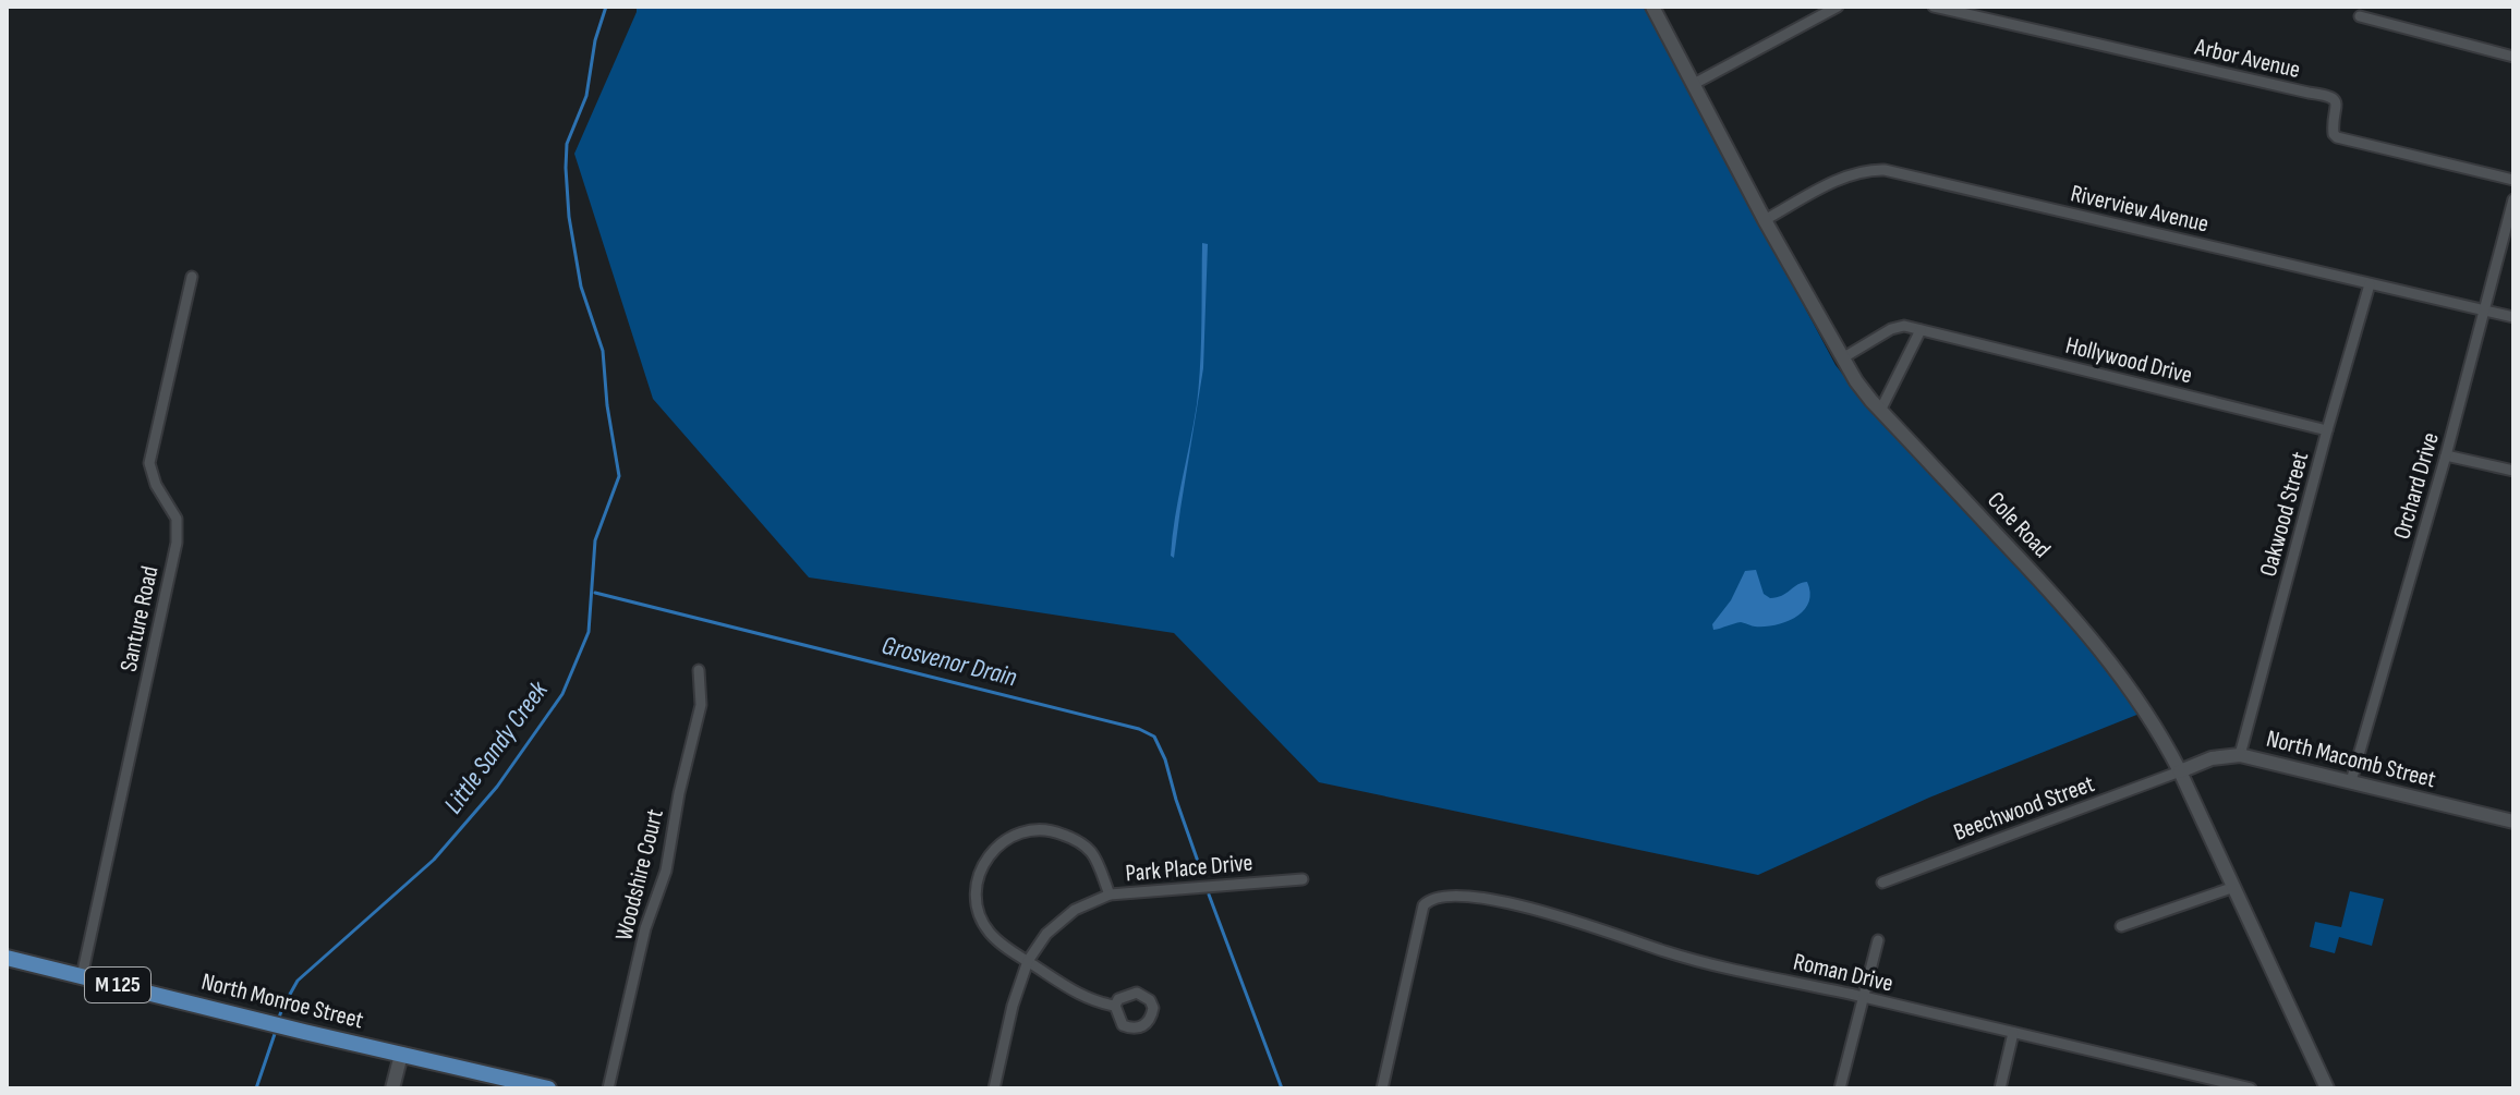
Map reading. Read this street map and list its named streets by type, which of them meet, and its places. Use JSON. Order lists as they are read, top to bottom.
{
  "streets": {
    "main road": ["M 125", "North Monroe Street"],
    "street": [
      "Arbor Avenue",
      "Riverview Avenue",
      "Hollywood Drive",
      "Orchard Drive",
      "Oakwood Street",
      "Cole Road",
      "Santure Road",
      "North Macomb Street",
      "Beechwood Street",
      "Park Place Drive",
      "Woodshire Court",
      "Roman Drive"
    ]
  },
  "crossings": [
    ["Riverview Avenue", "Orchard Drive"],
    ["Riverview Avenue", "Oakwood Street"],
    ["Riverview Avenue", "Cole Road"],
    ["Hollywood Drive", "Oakwood Street"],
    ["Hollywood Drive", "Cole Road"],
    ["Orchard Drive", "North Macomb Street"],
    ["Oakwood Street", "North Macomb Street"],
    ["Cole Road", "North Macomb Street"],
    ["Cole Road", "Beechwood Street"],
    ["Santure Road", "North Monroe Street"],
    ["North Macomb Street", "Beechwood Street"]
  ],
  "water": ["Grosvenor Drain", "Little Sandy Creek"]
}
